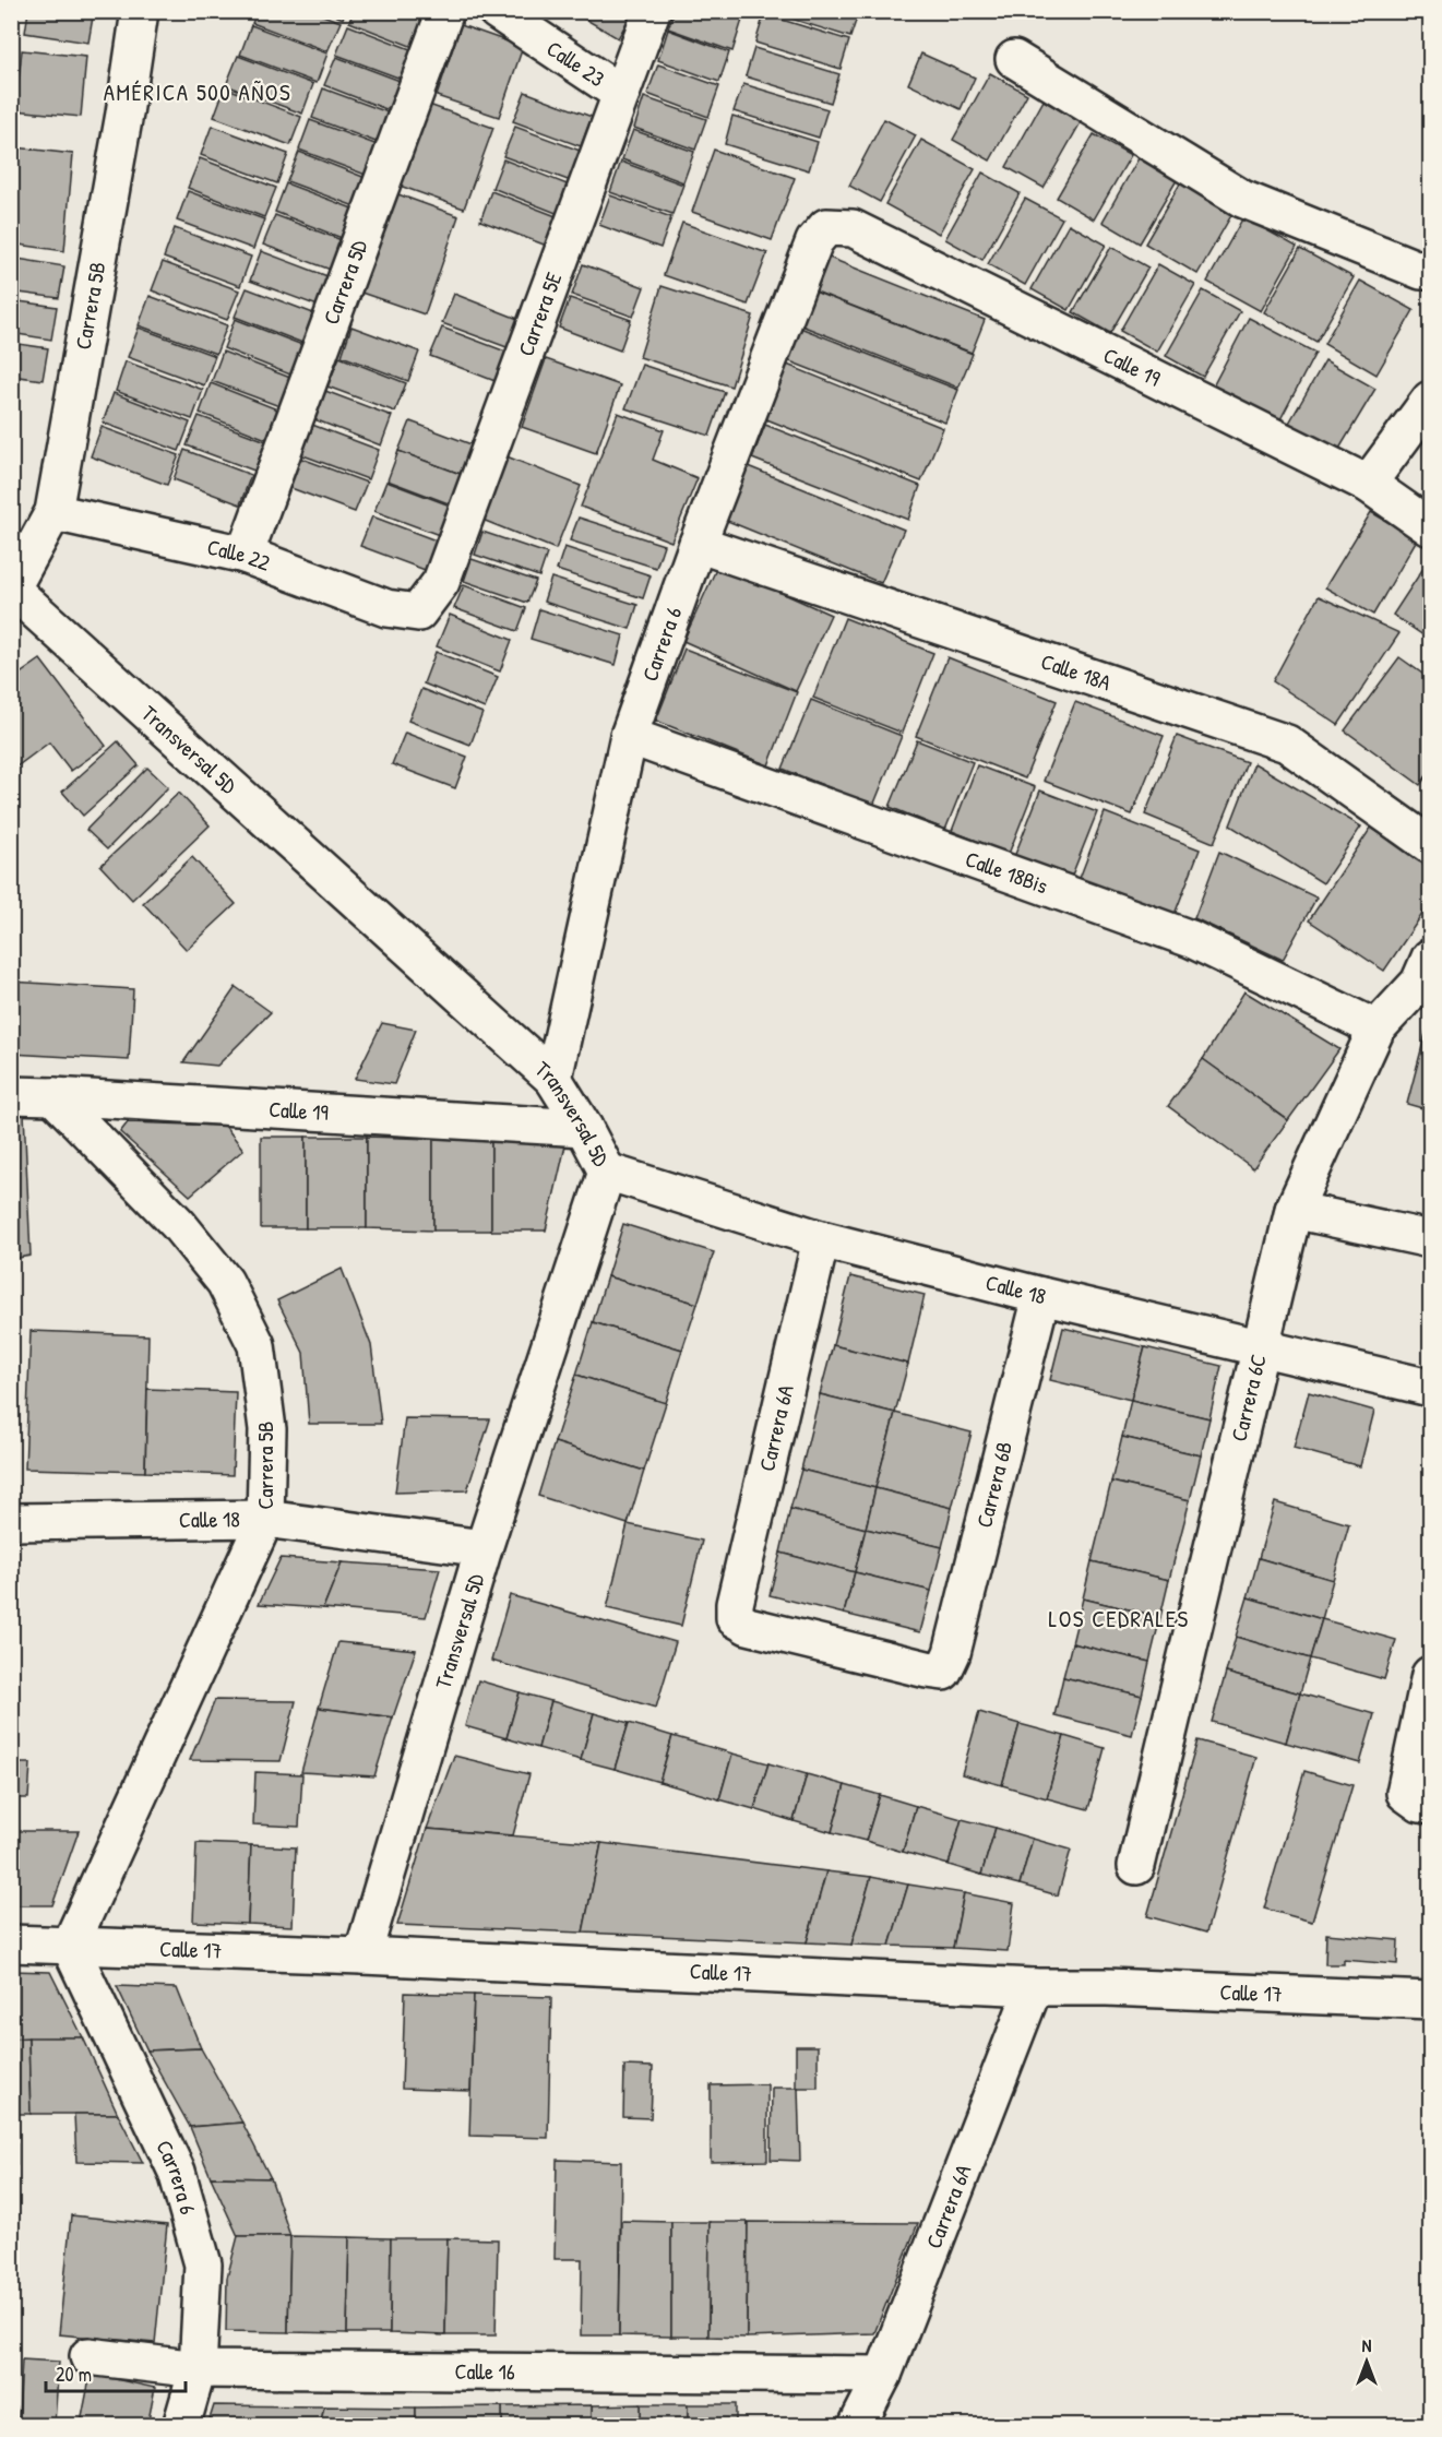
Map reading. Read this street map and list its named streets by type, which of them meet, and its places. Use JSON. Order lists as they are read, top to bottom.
{
  "streets": {
    "street": [
      "Calle 23",
      "Carrera 5D",
      "Carrera 5B",
      "Carrera 5E",
      "Calle 19",
      "Calle 22",
      "Carrera 6",
      "Calle 18A",
      "Transversal 5D",
      "Calle 18Bis",
      "Calle 18",
      "Carrera 6C",
      "Carrera 6A",
      "Carrera 6B",
      "Calle 17",
      "Calle 16"
    ]
  },
  "crossings": [
    ["Calle 23", "Carrera 5E"],
    ["Carrera 5D", "Calle 22"],
    ["Carrera 5B", "Calle 19"],
    ["Carrera 5B", "Calle 22"],
    ["Carrera 5B", "Carrera 6"],
    ["Carrera 5B", "Transversal 5D"],
    ["Carrera 5B", "Calle 18"],
    ["Carrera 5B", "Calle 17"],
    ["Carrera 5E", "Calle 22"],
    ["Calle 19", "Carrera 6"],
    ["Calle 19", "Transversal 5D"],
    ["Carrera 6", "Calle 18A"],
    ["Carrera 6", "Transversal 5D"],
    ["Carrera 6", "Calle 18Bis"],
    ["Carrera 6", "Calle 17"],
    ["Carrera 6", "Calle 16"],
    ["Transversal 5D", "Calle 18"],
    ["Transversal 5D", "Calle 17"],
    ["Calle 18Bis", "Carrera 6C"],
    ["Calle 18", "Carrera 6C"],
    ["Calle 18", "Carrera 6A"],
    ["Calle 18", "Carrera 6B"],
    ["Carrera 6A", "Carrera 6B"],
    ["Carrera 6A", "Calle 17"],
    ["Carrera 6A", "Calle 16"]
  ],
  "districts": ["AMÉRICA 500 AÑOS", "LOS CEDRALES"],
  "scale_bar": "20 m",
  "north": "top"
}
